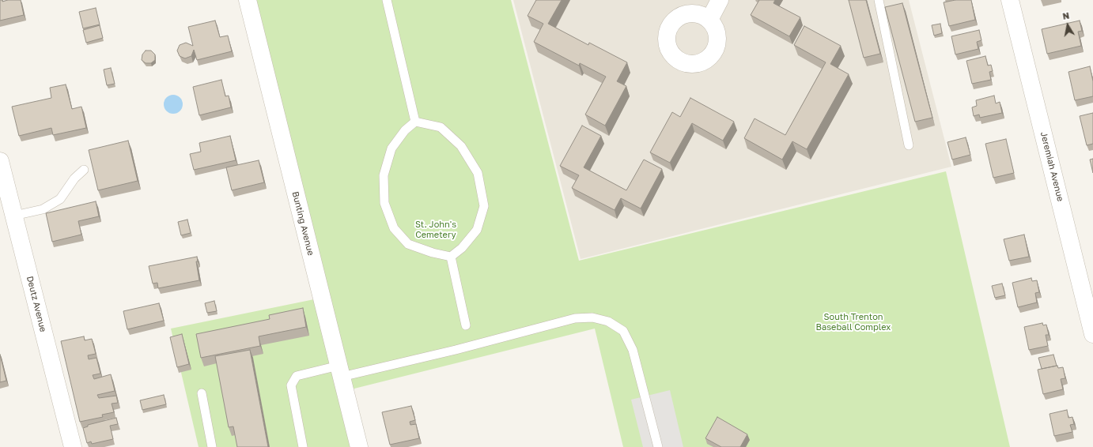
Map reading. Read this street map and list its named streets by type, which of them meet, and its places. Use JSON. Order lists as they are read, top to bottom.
{
  "streets": {
    "street": ["Jeremiah Avenue", "Bunting Avenue", "Deutz Avenue"]
  },
  "parks": ["St. John's Cemetery", "South Trenton Baseball Complex"],
  "north": "top"
}
